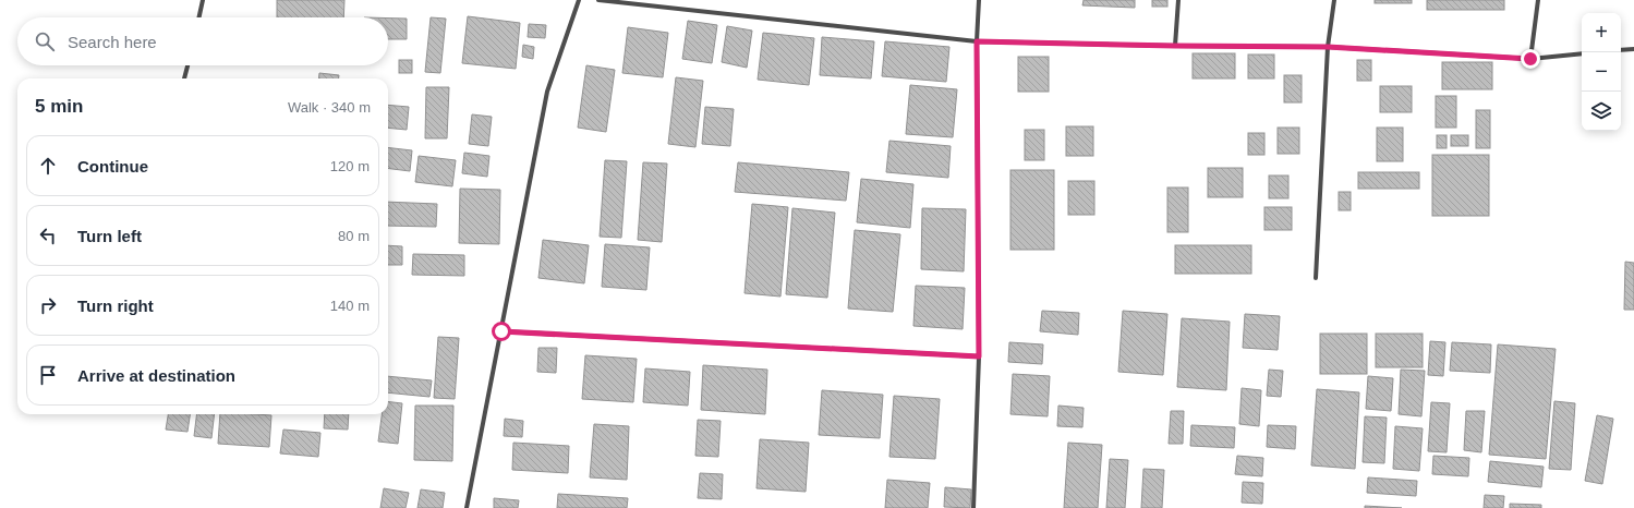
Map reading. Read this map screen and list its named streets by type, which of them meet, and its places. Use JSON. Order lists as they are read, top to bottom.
{
  "page": {
    "map_buttons": ["+", "−"],
    "search": "Search here",
    "heading": ["5 min", "Walk · 340 m"],
    "list": [
      ["Continue", "120 m"],
      ["Turn left", "80 m"],
      ["Turn right", "140 m"],
      "Arrive at destination"
    ]
  }
}
